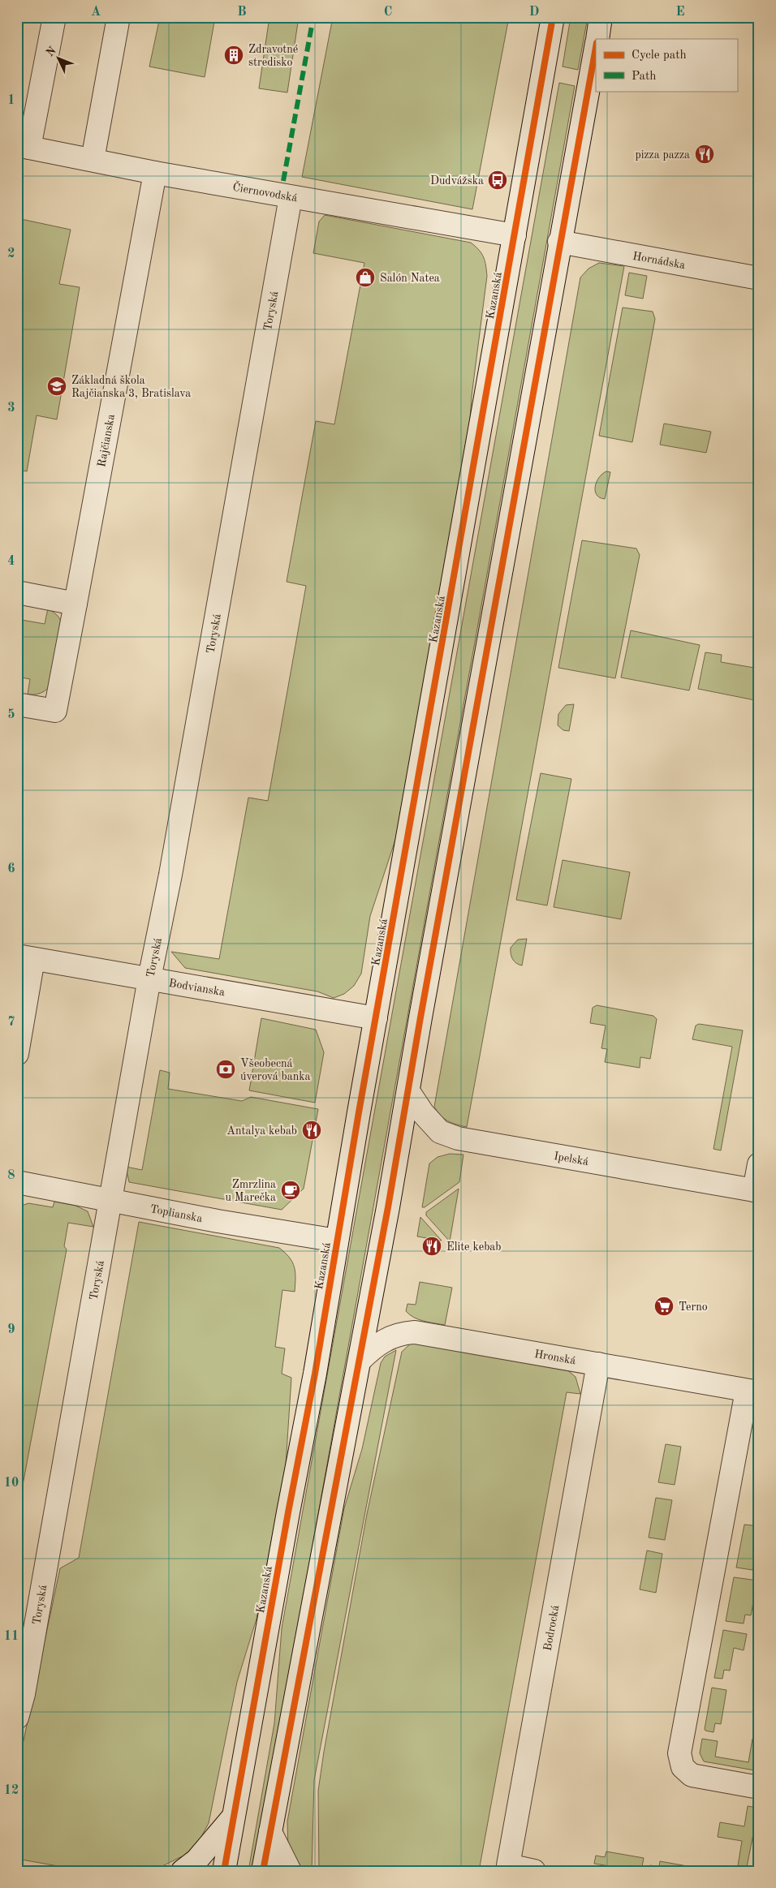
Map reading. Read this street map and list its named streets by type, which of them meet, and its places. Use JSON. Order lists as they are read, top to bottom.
{
  "streets": {
    "street": [
      "Čiernovodská",
      "Hornádska",
      "Kazanská",
      "Toryská",
      "Rajčianska",
      "Bodvianska",
      "Ipelská",
      "Toplianska",
      "Hronská",
      "Bodrocká"
    ]
  },
  "crossings": [
    ["Čiernovodská", "Kazanská"],
    ["Čiernovodská", "Toryská"],
    ["Čiernovodská", "Rajčianska"],
    ["Kazanská", "Bodvianska"],
    ["Kazanská", "Toplianska"],
    ["Toryská", "Bodvianska"],
    ["Toryská", "Toplianska"],
    ["Hronská", "Bodrocká"]
  ],
  "places": {
    "building": ["Zdravotné stredisko"],
    "restaurant": ["pizza pazza", "Antalya kebab", "Elite kebab"],
    "bus stop": ["Dudvážska"],
    "shop": ["Salón Natea"],
    "school or university": ["Základná škola Rajčianska 3, Bratislava"],
    "bank": ["Všeobecná úverová banka"],
    "cafe": ["Zmrzlina u Marečka"],
    "supermarket": ["Terno"]
  },
  "legend": ["Cycle path", "Path"],
  "north": "top left",
  "grid": {
    "columns": [
      "A",
      "B",
      "C",
      "D",
      "E"
    ],
    "rows": [
      "1",
      "2",
      "3",
      "4",
      "5",
      "6",
      "7",
      "8",
      "9",
      "10",
      "11",
      "12"
    ]
  }
}
